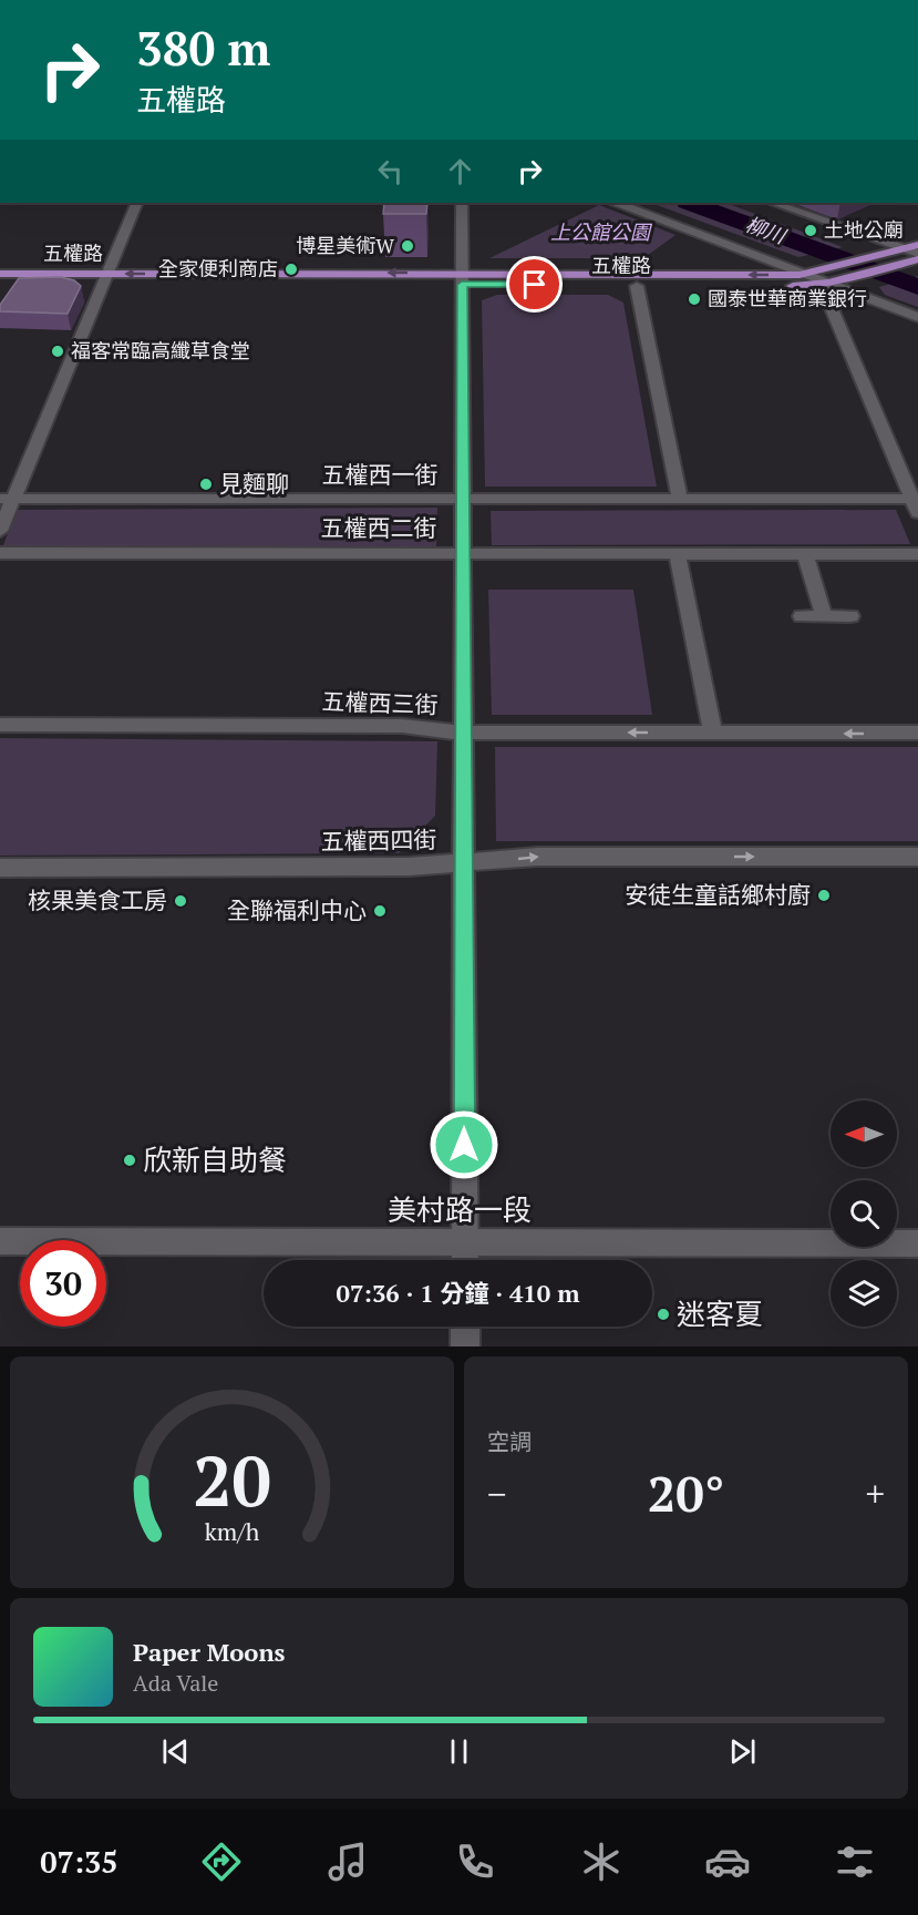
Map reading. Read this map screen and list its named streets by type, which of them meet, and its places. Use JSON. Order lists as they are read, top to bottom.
{
  "streets": {
    "main road": ["五權路"],
    "street": [
      "五權西一街",
      "五權西二街",
      "五權西三街",
      "五權西四街",
      "美村路一段"
    ]
  },
  "one_way": ["五權西三街", "五權西四街"],
  "water": ["柳川"],
  "parks": ["上公館公園"],
  "places": [
    "土地公廟",
    "博星美術W",
    "全家便利商店",
    "國泰世華商業銀行",
    "福客常臨高纖草食堂",
    "見麵聊",
    "安徒生童話鄉村廚",
    "核果美食工房",
    "全聯福利中心",
    "欣新自助餐",
    "迷客夏"
  ],
  "north": "left",
  "page": {
    "turn": ["380 m", "五權路"],
    "limit": "30",
    "trip": "07:36 · 1 分鐘 · 410 m",
    "tile": "空調",
    "heat": ["−", "20°", "+"],
    "song": ["Paper Moons", "Ada Vale"],
    "tabs": "07:35",
    "gauge": ["20", "km/h"]
  }
}
